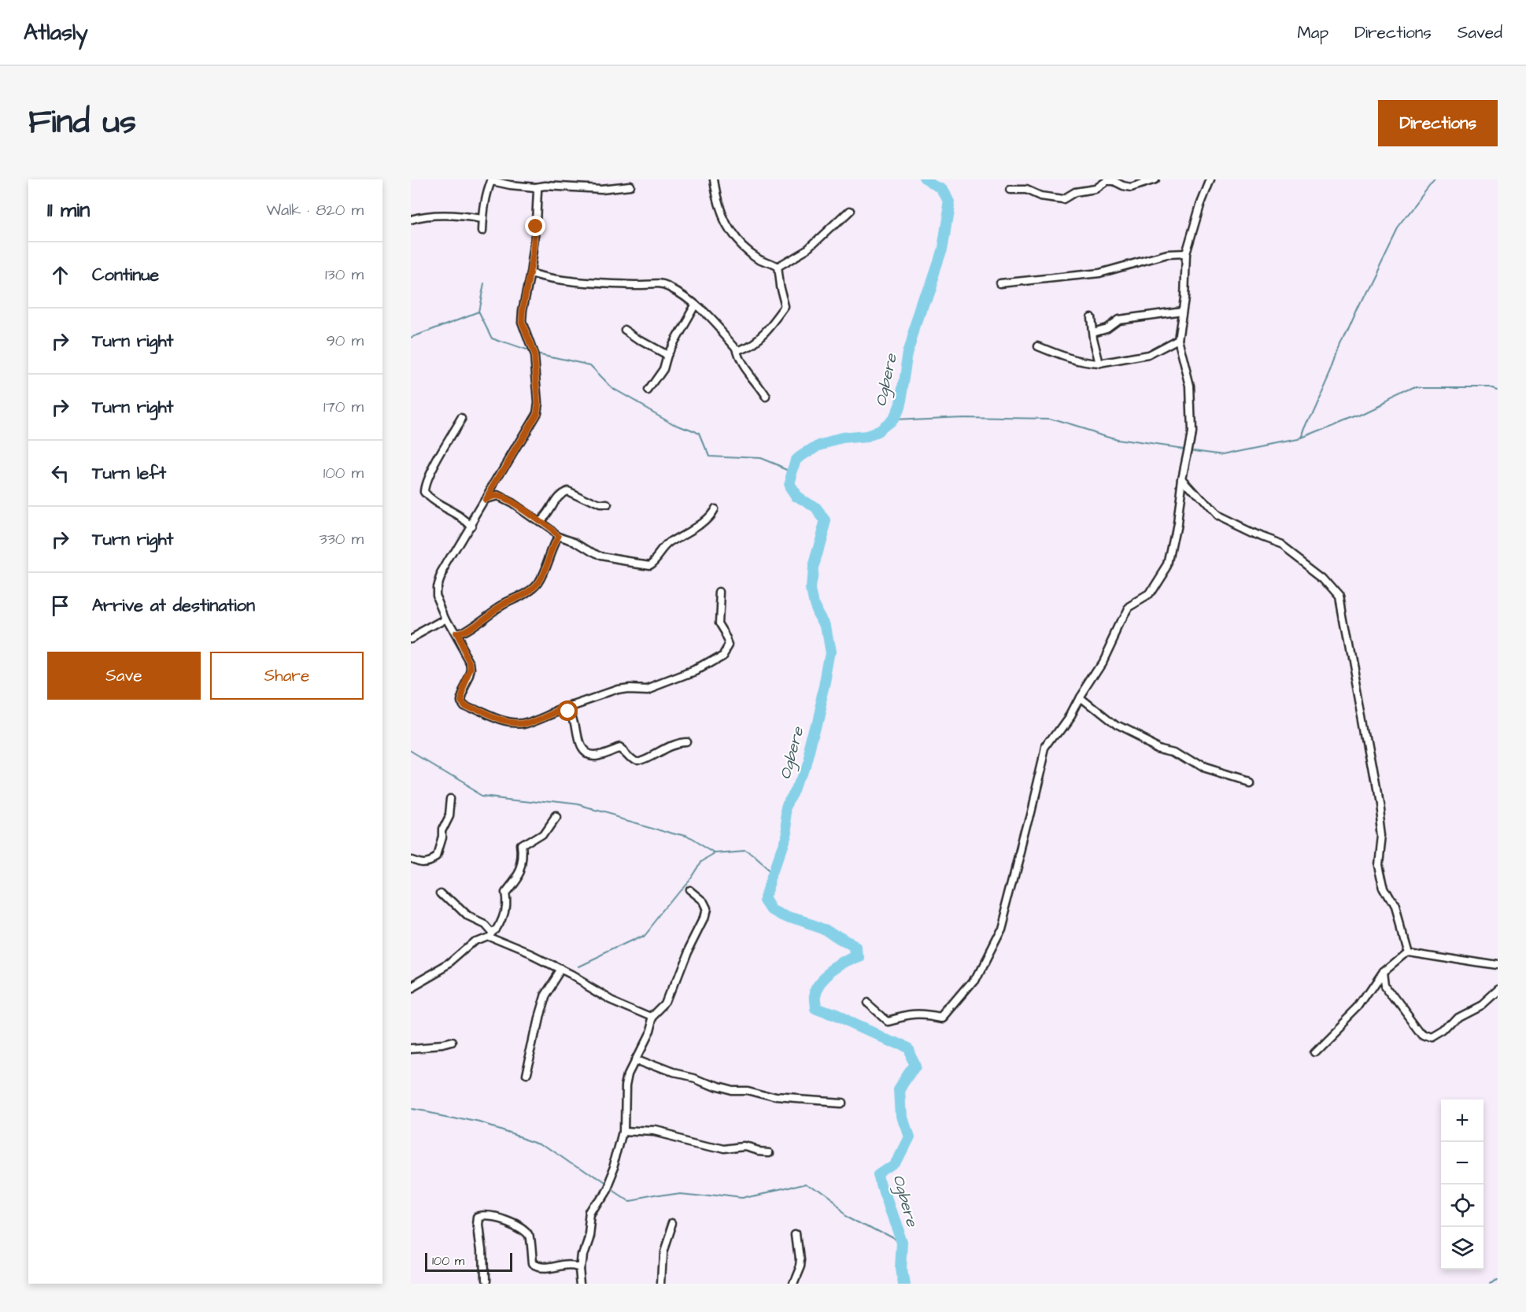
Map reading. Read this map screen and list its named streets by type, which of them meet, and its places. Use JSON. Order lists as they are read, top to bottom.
{
  "water": ["Ogbere"],
  "scale_bar": "100 m",
  "page": {
    "header": "Atlasly",
    "nav": ["Map", "Directions", "Saved"],
    "title": "Find us",
    "buttons": [
      "Directions",
      ["Save", "Share"]
    ],
    "heading": ["11 min", "Walk · 820 m"],
    "list": [
      ["Continue", "130 m"],
      ["Turn right", "90 m"],
      ["Turn right", "170 m"],
      ["Turn left", "100 m"],
      ["Turn right", "330 m"],
      "Arrive at destination"
    ],
    "map_buttons": ["+", "−"],
    "scale": "100 m"
  }
}
